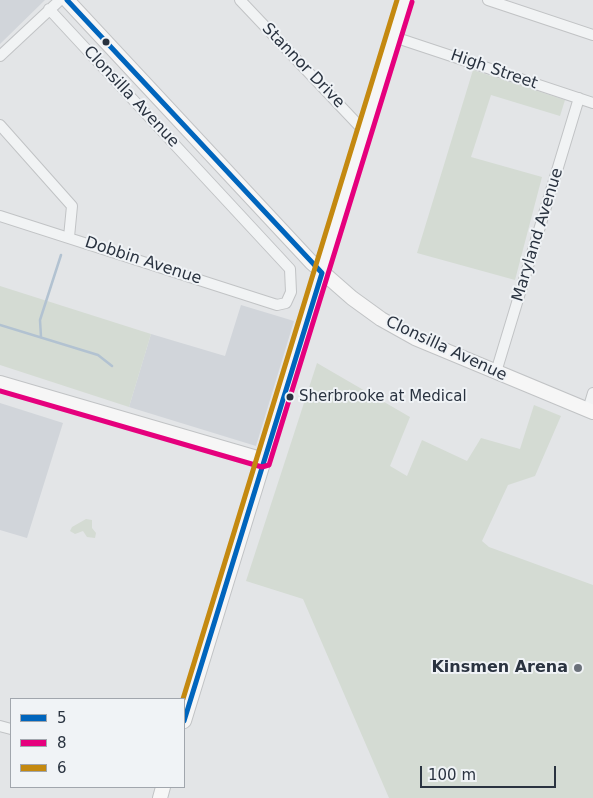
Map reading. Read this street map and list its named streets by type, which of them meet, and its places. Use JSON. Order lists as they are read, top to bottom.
{
  "streets": {
    "main road": ["Clonsilla Avenue"],
    "street": [
      "Stannor Drive",
      "High Street",
      "Maryland Avenue",
      "Dobbin Avenue"
    ]
  },
  "crossings": [
    ["High Street", "Maryland Avenue"],
    ["Clonsilla Avenue", "Maryland Avenue"],
    ["Clonsilla Avenue", "Dobbin Avenue"]
  ],
  "places": ["Sherbrooke at Medical", "Kinsmen Arena"],
  "lines": ["transit line 5", "transit line 6", "transit line 8"],
  "legend": ["5", "8", "6"],
  "scale_bar": "100 m"
}
